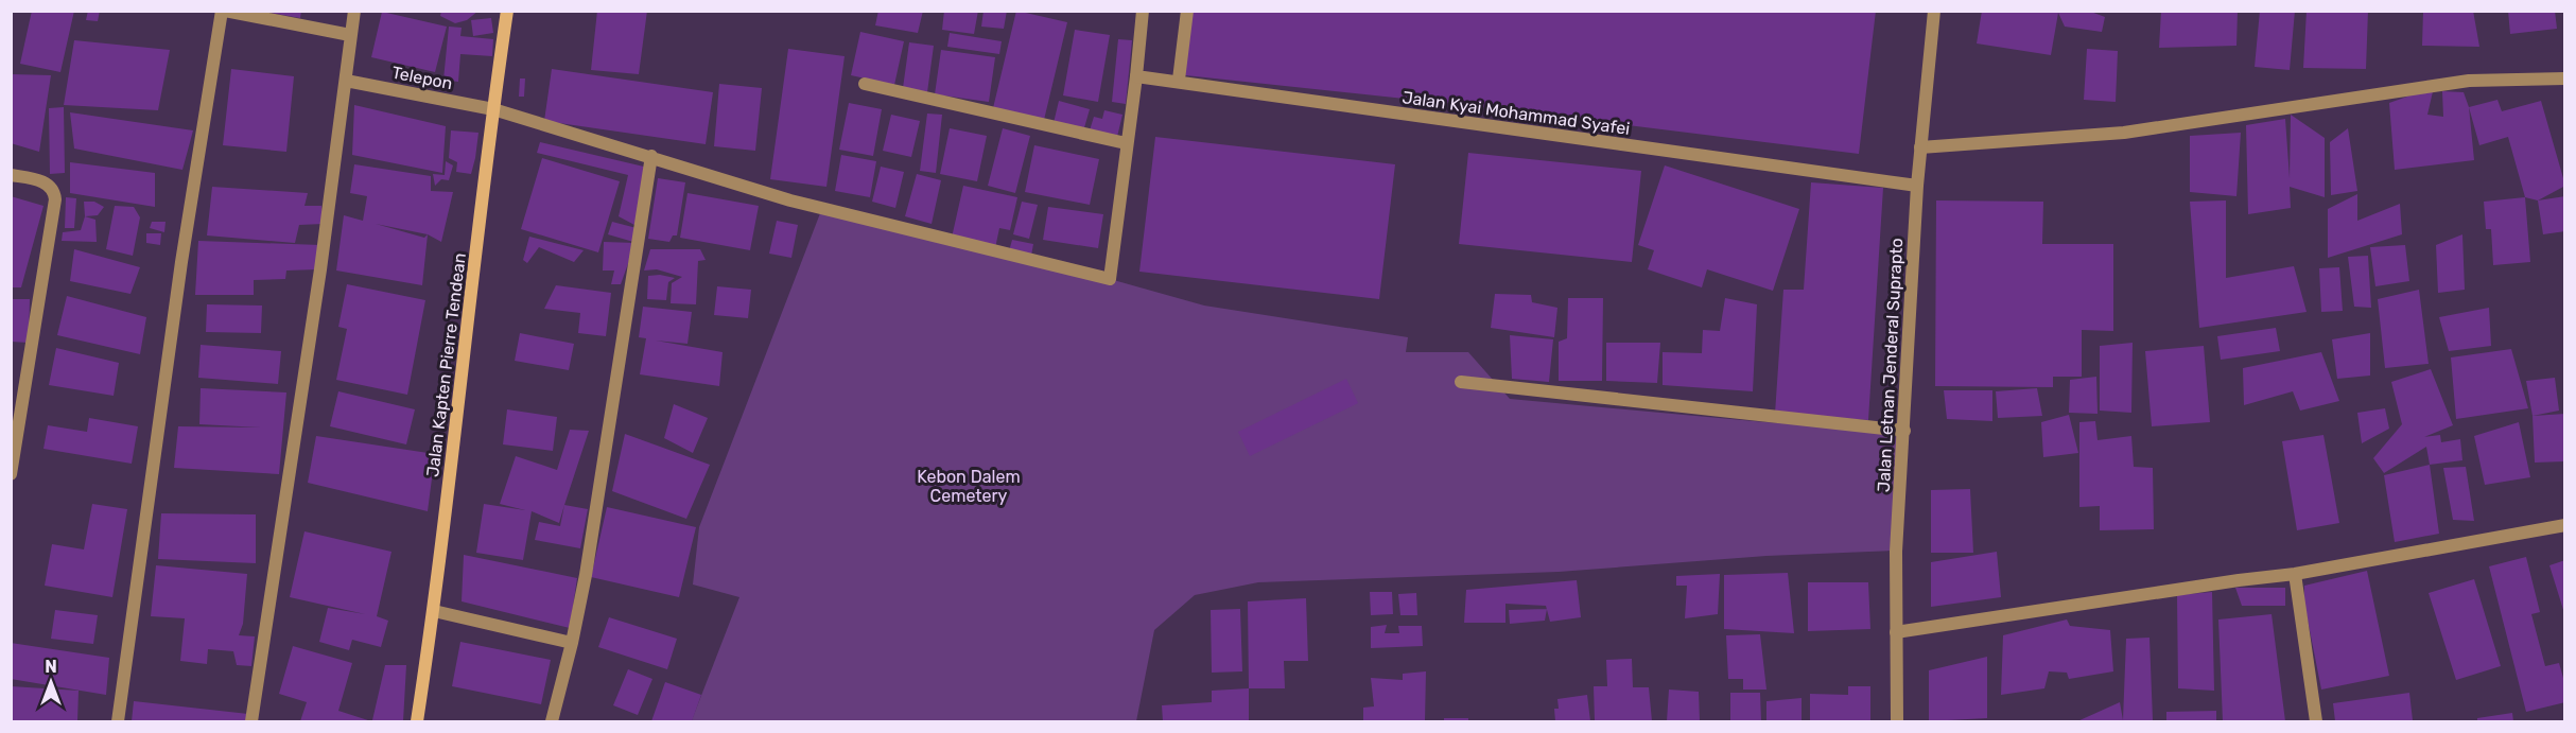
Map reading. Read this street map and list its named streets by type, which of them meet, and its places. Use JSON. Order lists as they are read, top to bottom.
{
  "streets": {
    "main road": ["Jalan Kapten Pierre Tendean"],
    "street": ["Telepon", "Jalan Kyai Mohammad Syafei", "Jalan Letnan Jenderal Suprapto"]
  },
  "crossings": [
    ["Telepon", "Jalan Kapten Pierre Tendean"],
    ["Jalan Kyai Mohammad Syafei", "Jalan Letnan Jenderal Suprapto"]
  ],
  "parks": ["Kebon Dalem Cemetery"],
  "north": "top"
}
